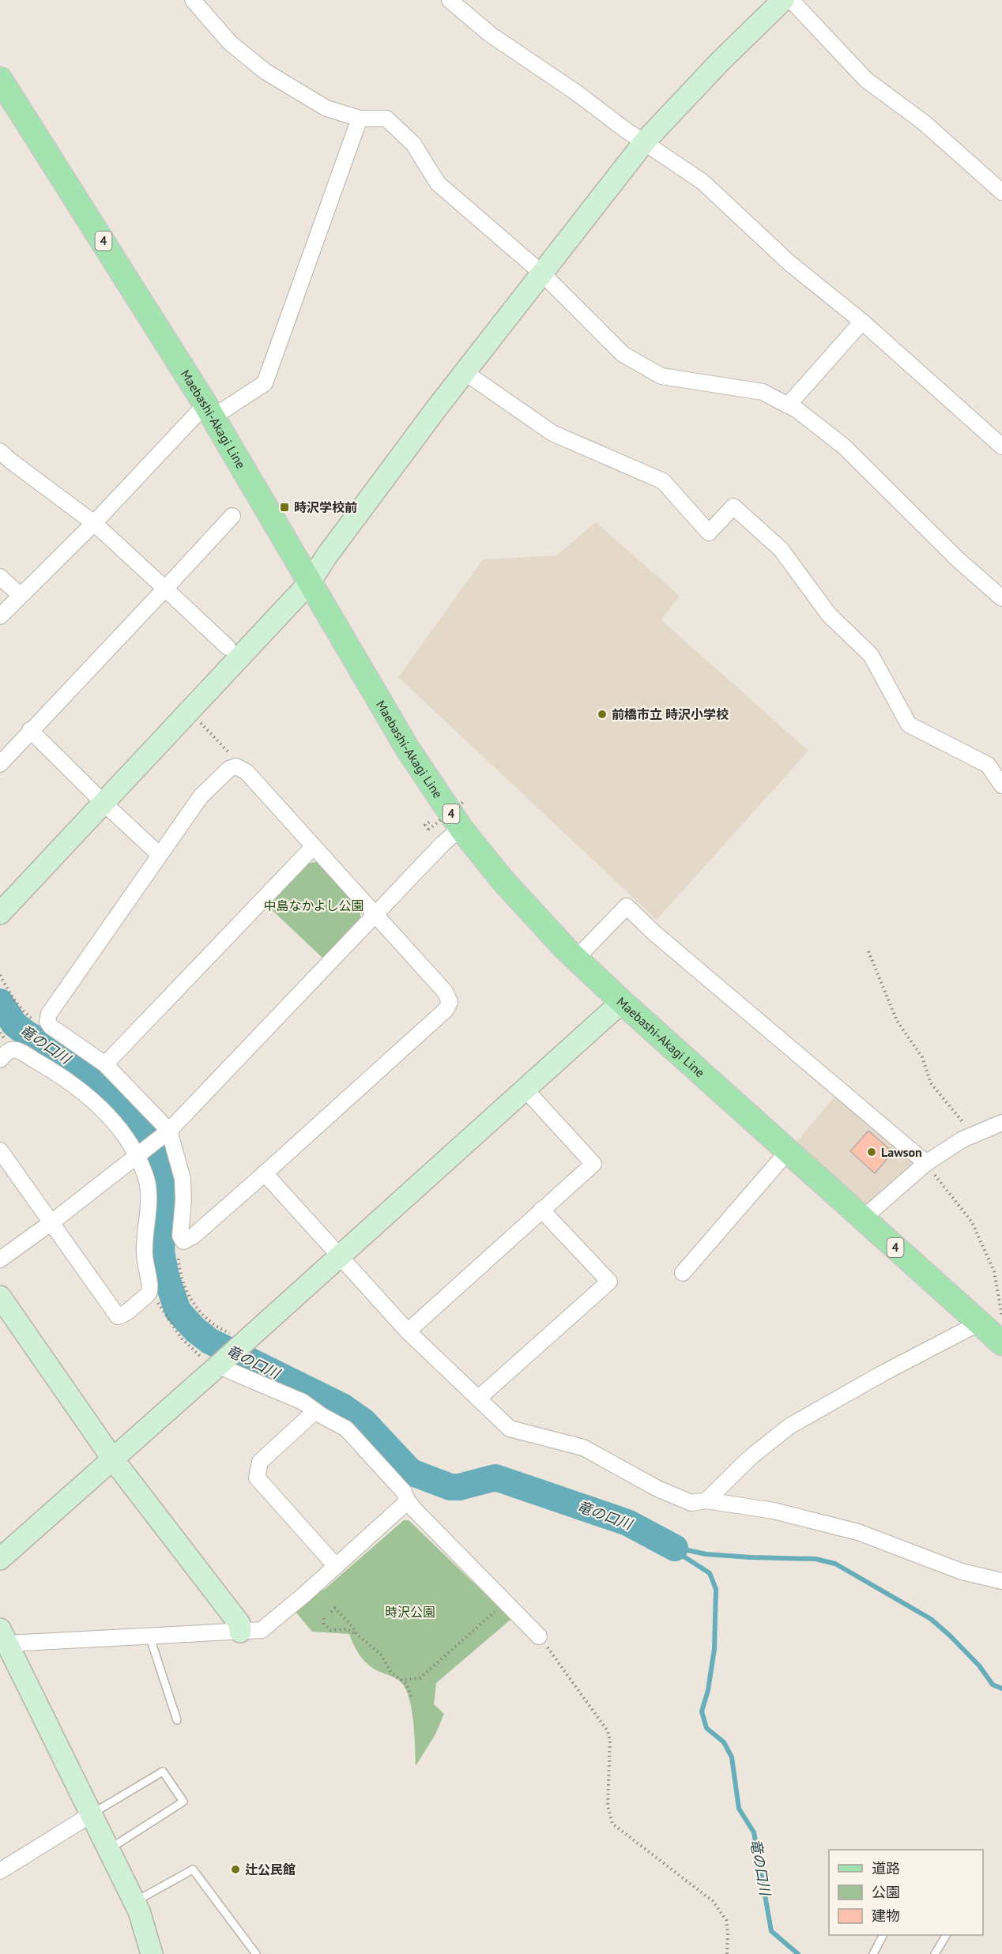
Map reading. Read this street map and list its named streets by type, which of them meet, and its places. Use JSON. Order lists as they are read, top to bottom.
{
  "streets": {
    "main road": ["4", "Maebashi-Akagi Line"]
  },
  "water": ["竜の口川"],
  "parks": ["中島なかよし公園", "時沢公園"],
  "places": {
    "transit": ["時沢学校前"],
    "other": ["前橋市立 時沢小学校", "Lawson", "辻公民館"]
  },
  "legend": ["道路", "公園", "建物"]
}
